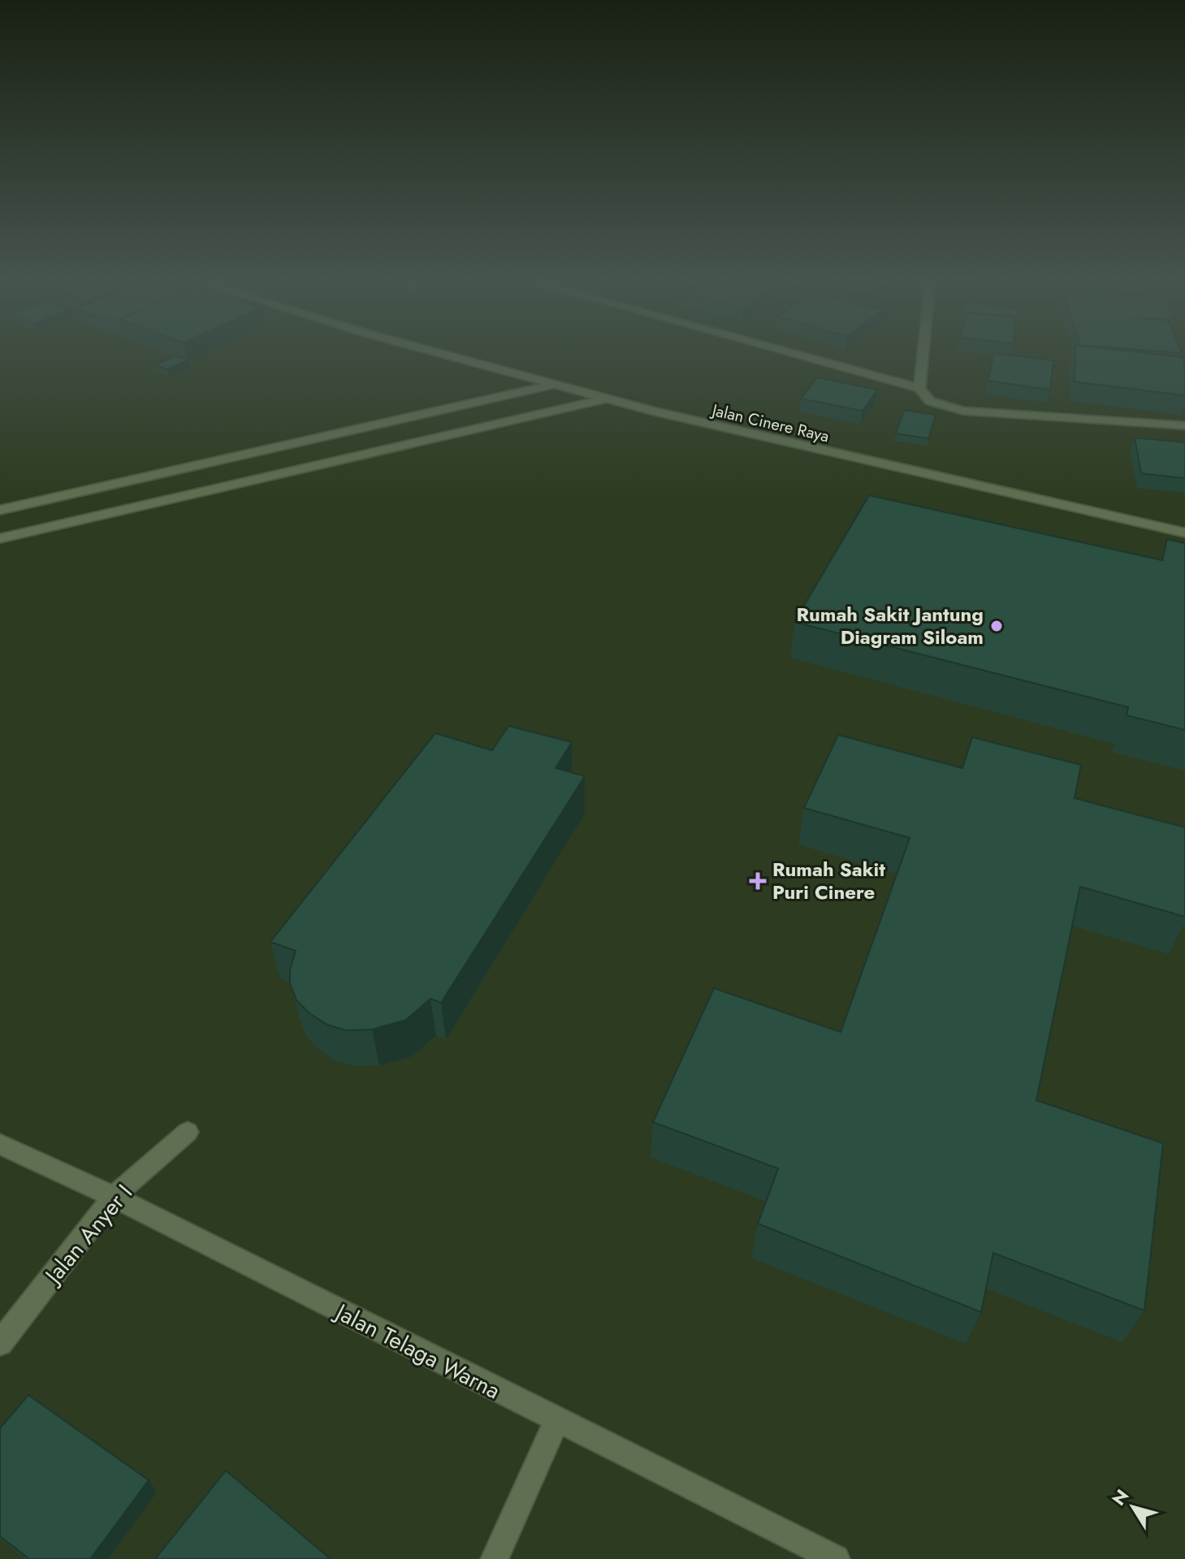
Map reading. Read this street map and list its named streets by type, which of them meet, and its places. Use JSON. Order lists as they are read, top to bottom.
{
  "streets": {
    "street": ["Jalan Cinere Raya", "Jalan Anyer I", "Jalan Telaga Warna"]
  },
  "crossings": [
    ["Jalan Anyer I", "Jalan Telaga Warna"]
  ],
  "places": {
    "other": ["Rumah Sakit Jantung Diagram Siloam"],
    "health": ["Rumah Sakit Puri Cinere"]
  },
  "north": "top left"
}
